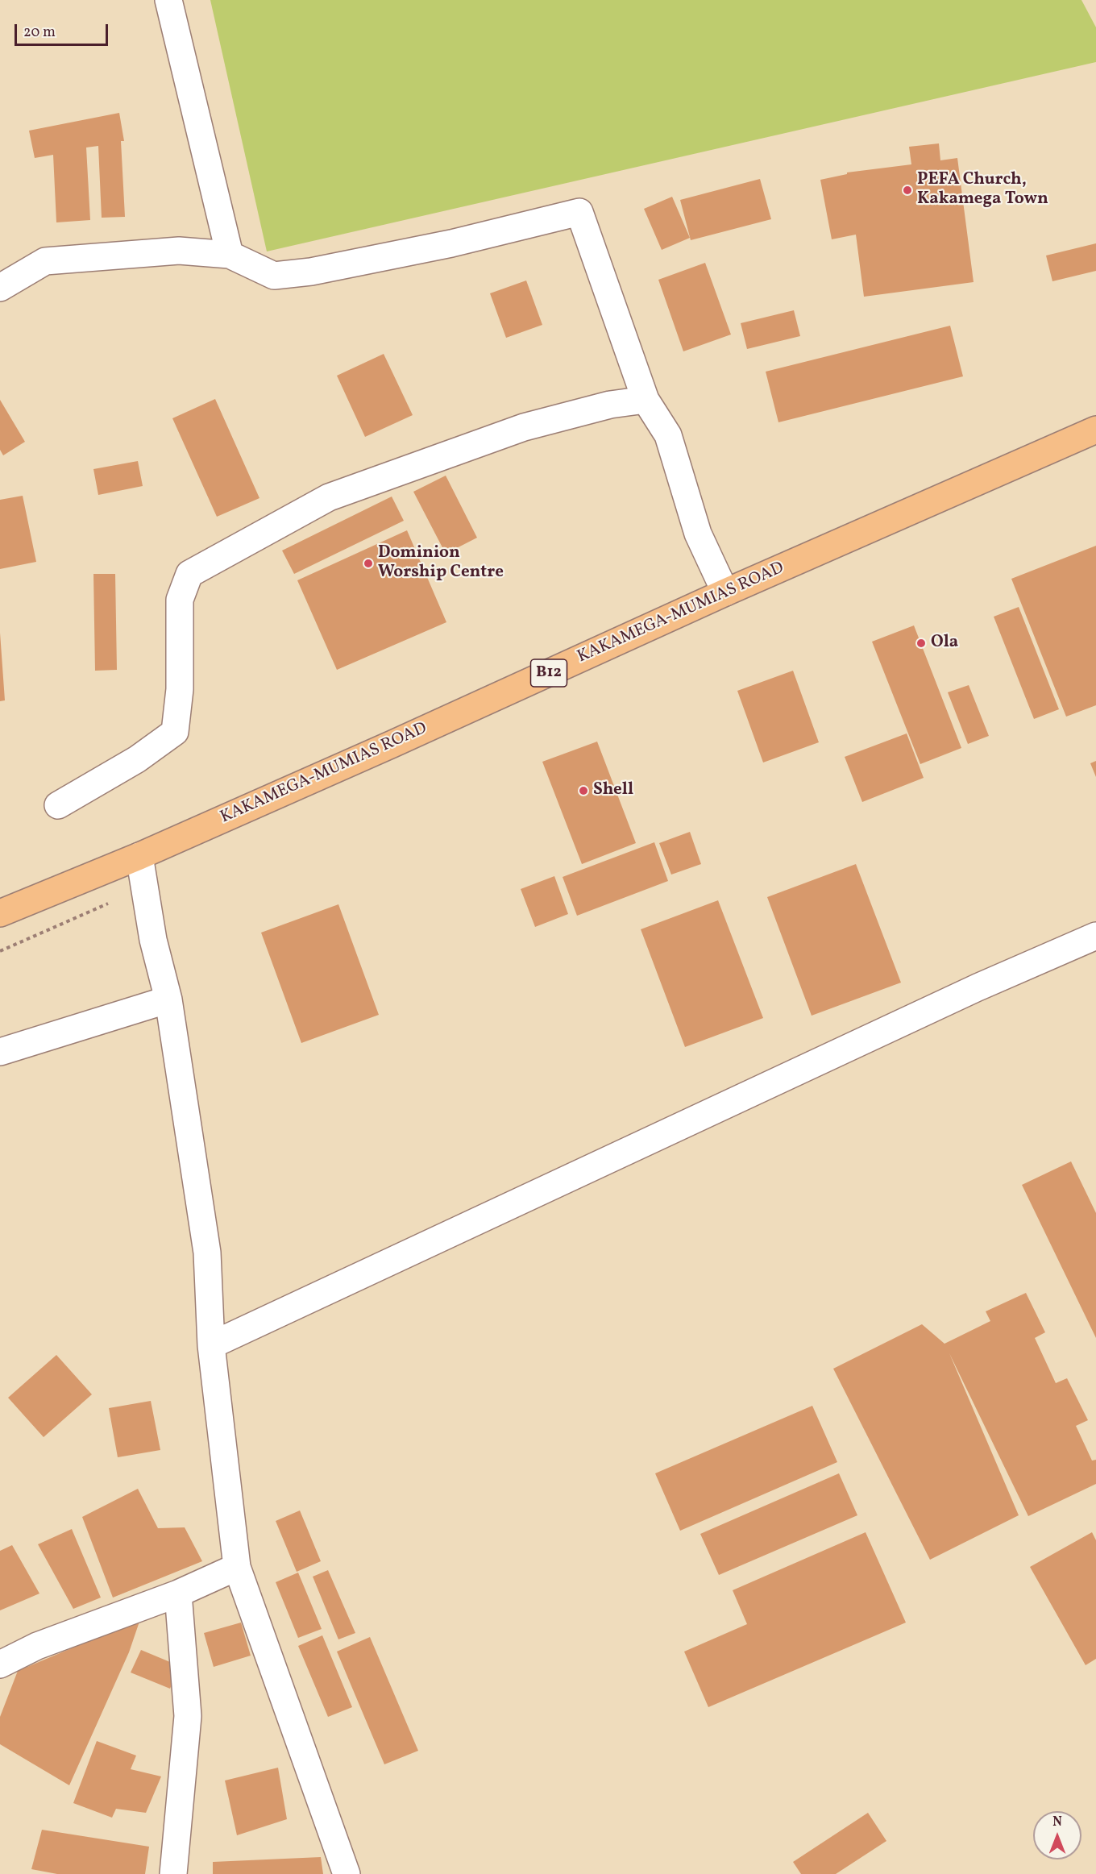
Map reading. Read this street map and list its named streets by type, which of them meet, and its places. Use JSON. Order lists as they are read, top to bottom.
{
  "streets": {
    "highway": ["KAKAMEGA-MUMIAS ROAD", "B12"]
  },
  "places": [
    "PEFA Church, Kakamega Town",
    "Dominion Worship Centre",
    "Ola",
    "Shell"
  ],
  "scale_bar": "20 m",
  "north": "top"
}
